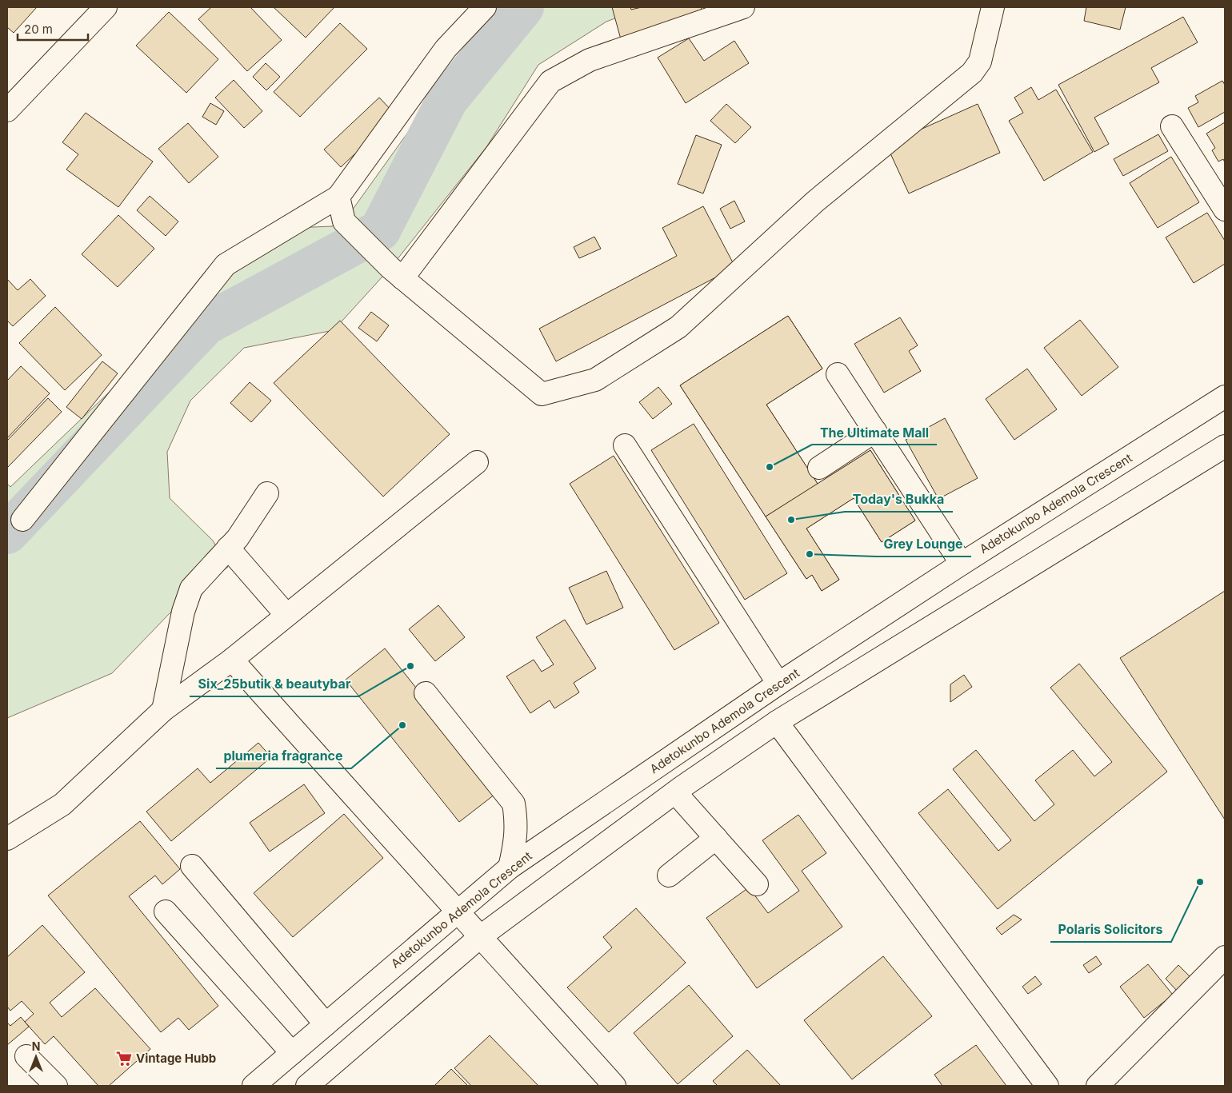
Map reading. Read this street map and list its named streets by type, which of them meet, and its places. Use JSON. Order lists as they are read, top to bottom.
{
  "streets": {
    "main road": ["Adetokunbo Ademola Crescent"]
  },
  "places": {
    "other": [
      "The Ultimate Mall",
      "Today's Bukka",
      "Grey Lounge",
      "Six_25butik & beautybar",
      "plumeria fragrance",
      "Polaris Solicitors"
    ],
    "supermarket": ["Vintage Hubb"]
  },
  "scale_bar": "20 m",
  "north": "top"
}
